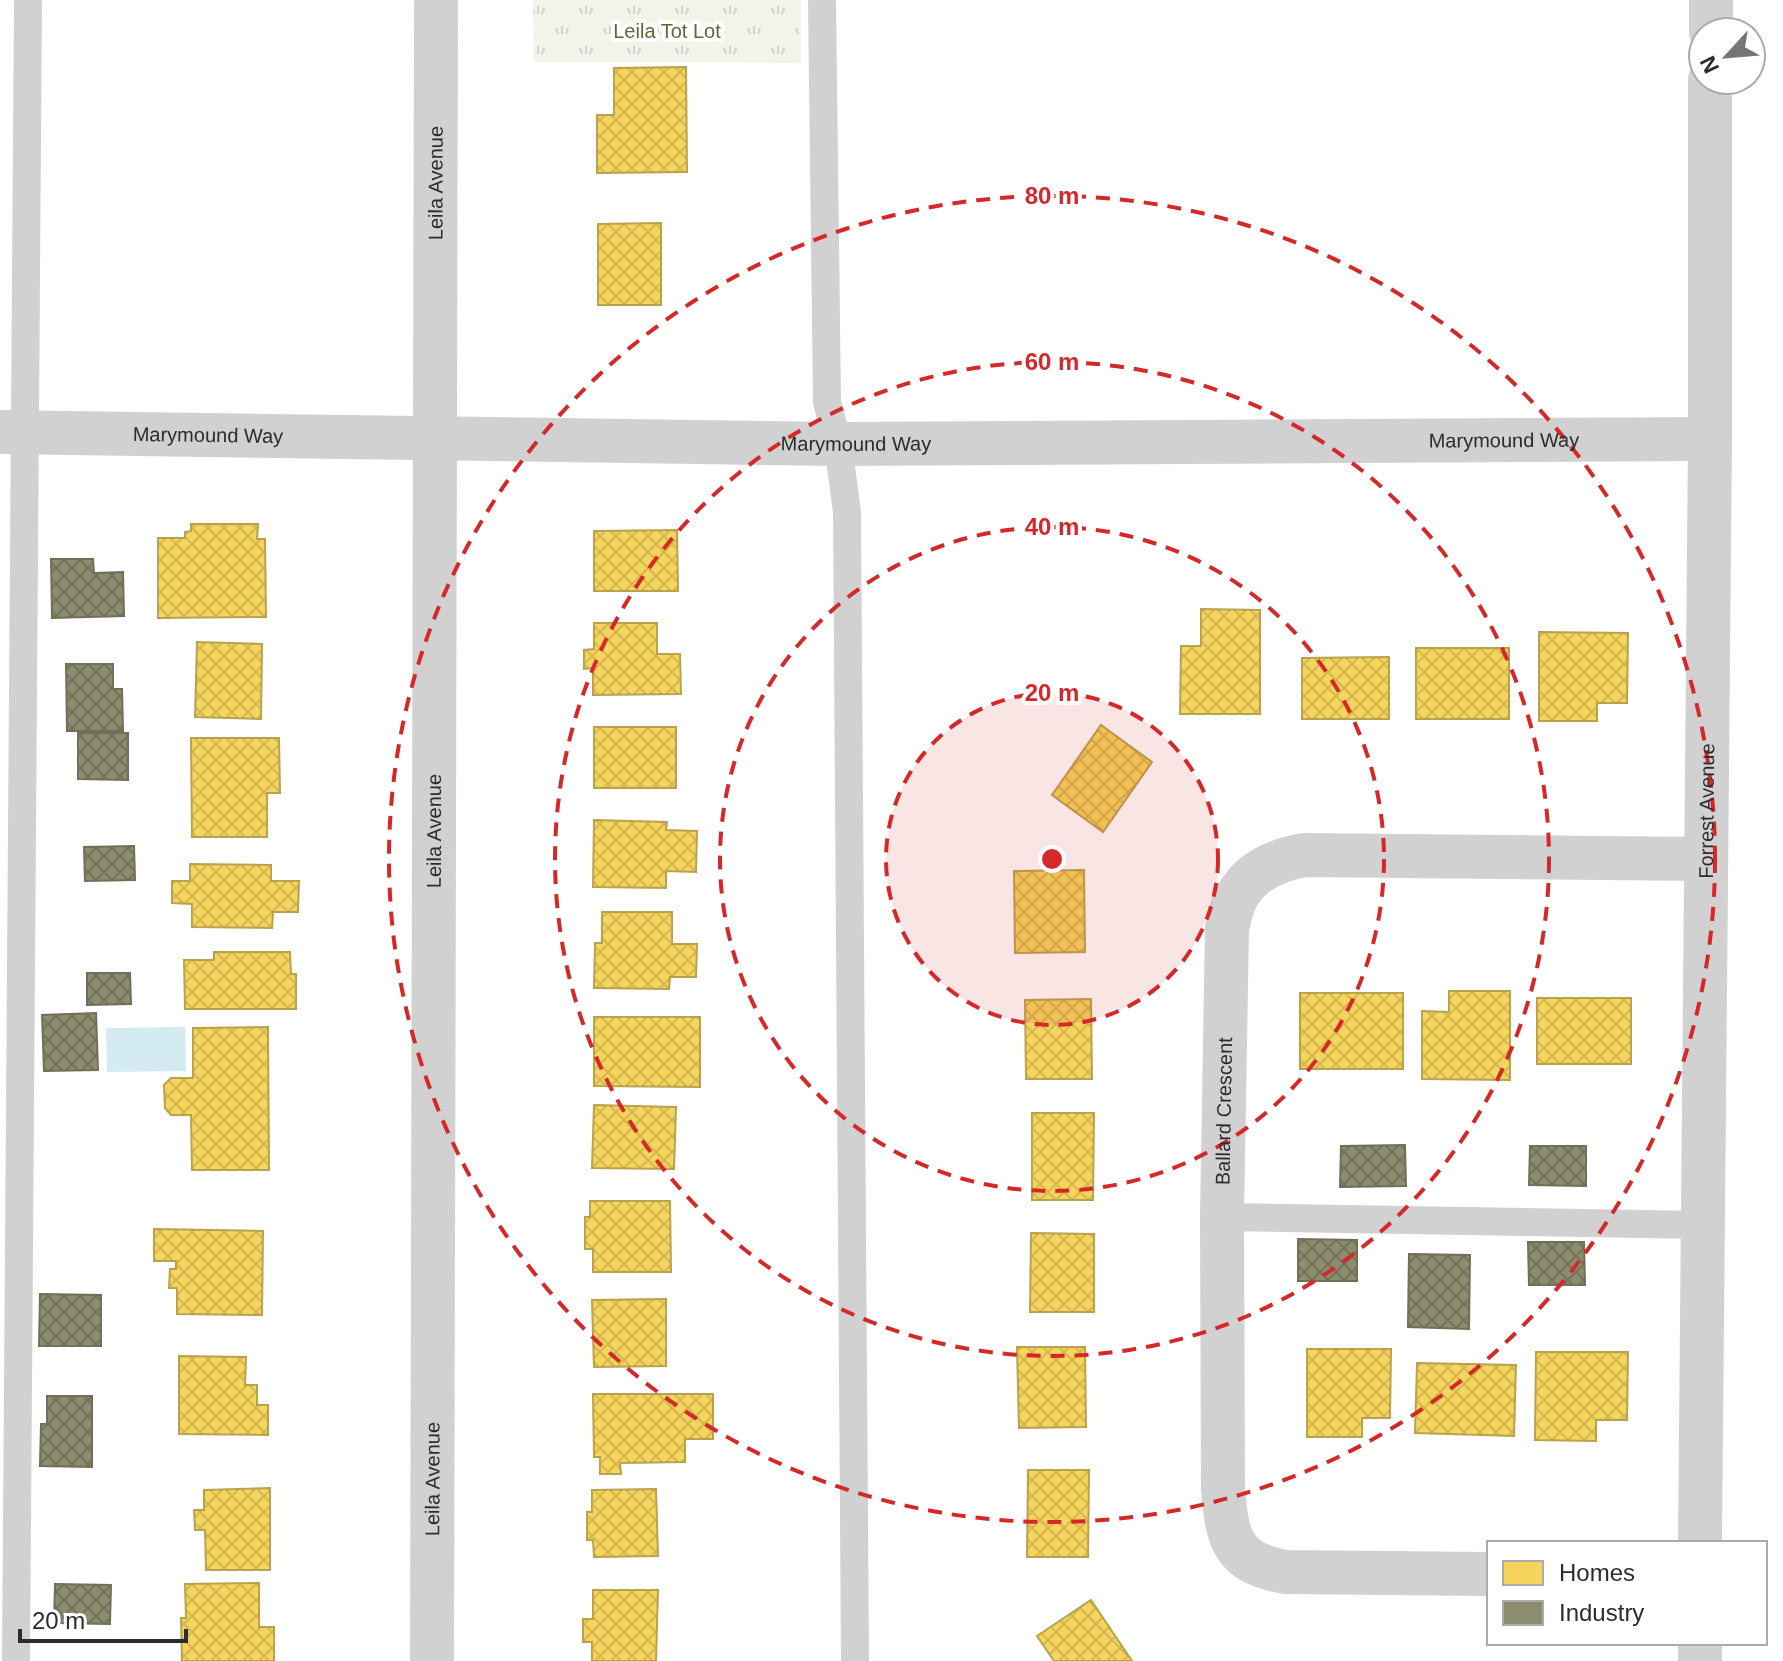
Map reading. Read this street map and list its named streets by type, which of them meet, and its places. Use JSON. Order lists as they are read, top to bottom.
{
  "streets": {
    "street": [
      "Leila Avenue",
      "Marymound Way",
      "Forrest Avenue",
      "Ballard Crescent"
    ]
  },
  "crossings": [
    ["Leila Avenue", "Marymound Way"],
    ["Marymound Way", "Forrest Avenue"],
    ["Forrest Avenue", "Ballard Crescent"]
  ],
  "parks": ["Leila Tot Lot"],
  "legend": ["Homes", "Industry"],
  "scale_bar": "20 m",
  "north": "bottom left",
  "rings": [
    "80 m",
    "60 m",
    "40 m",
    "20 m"
  ]
}
